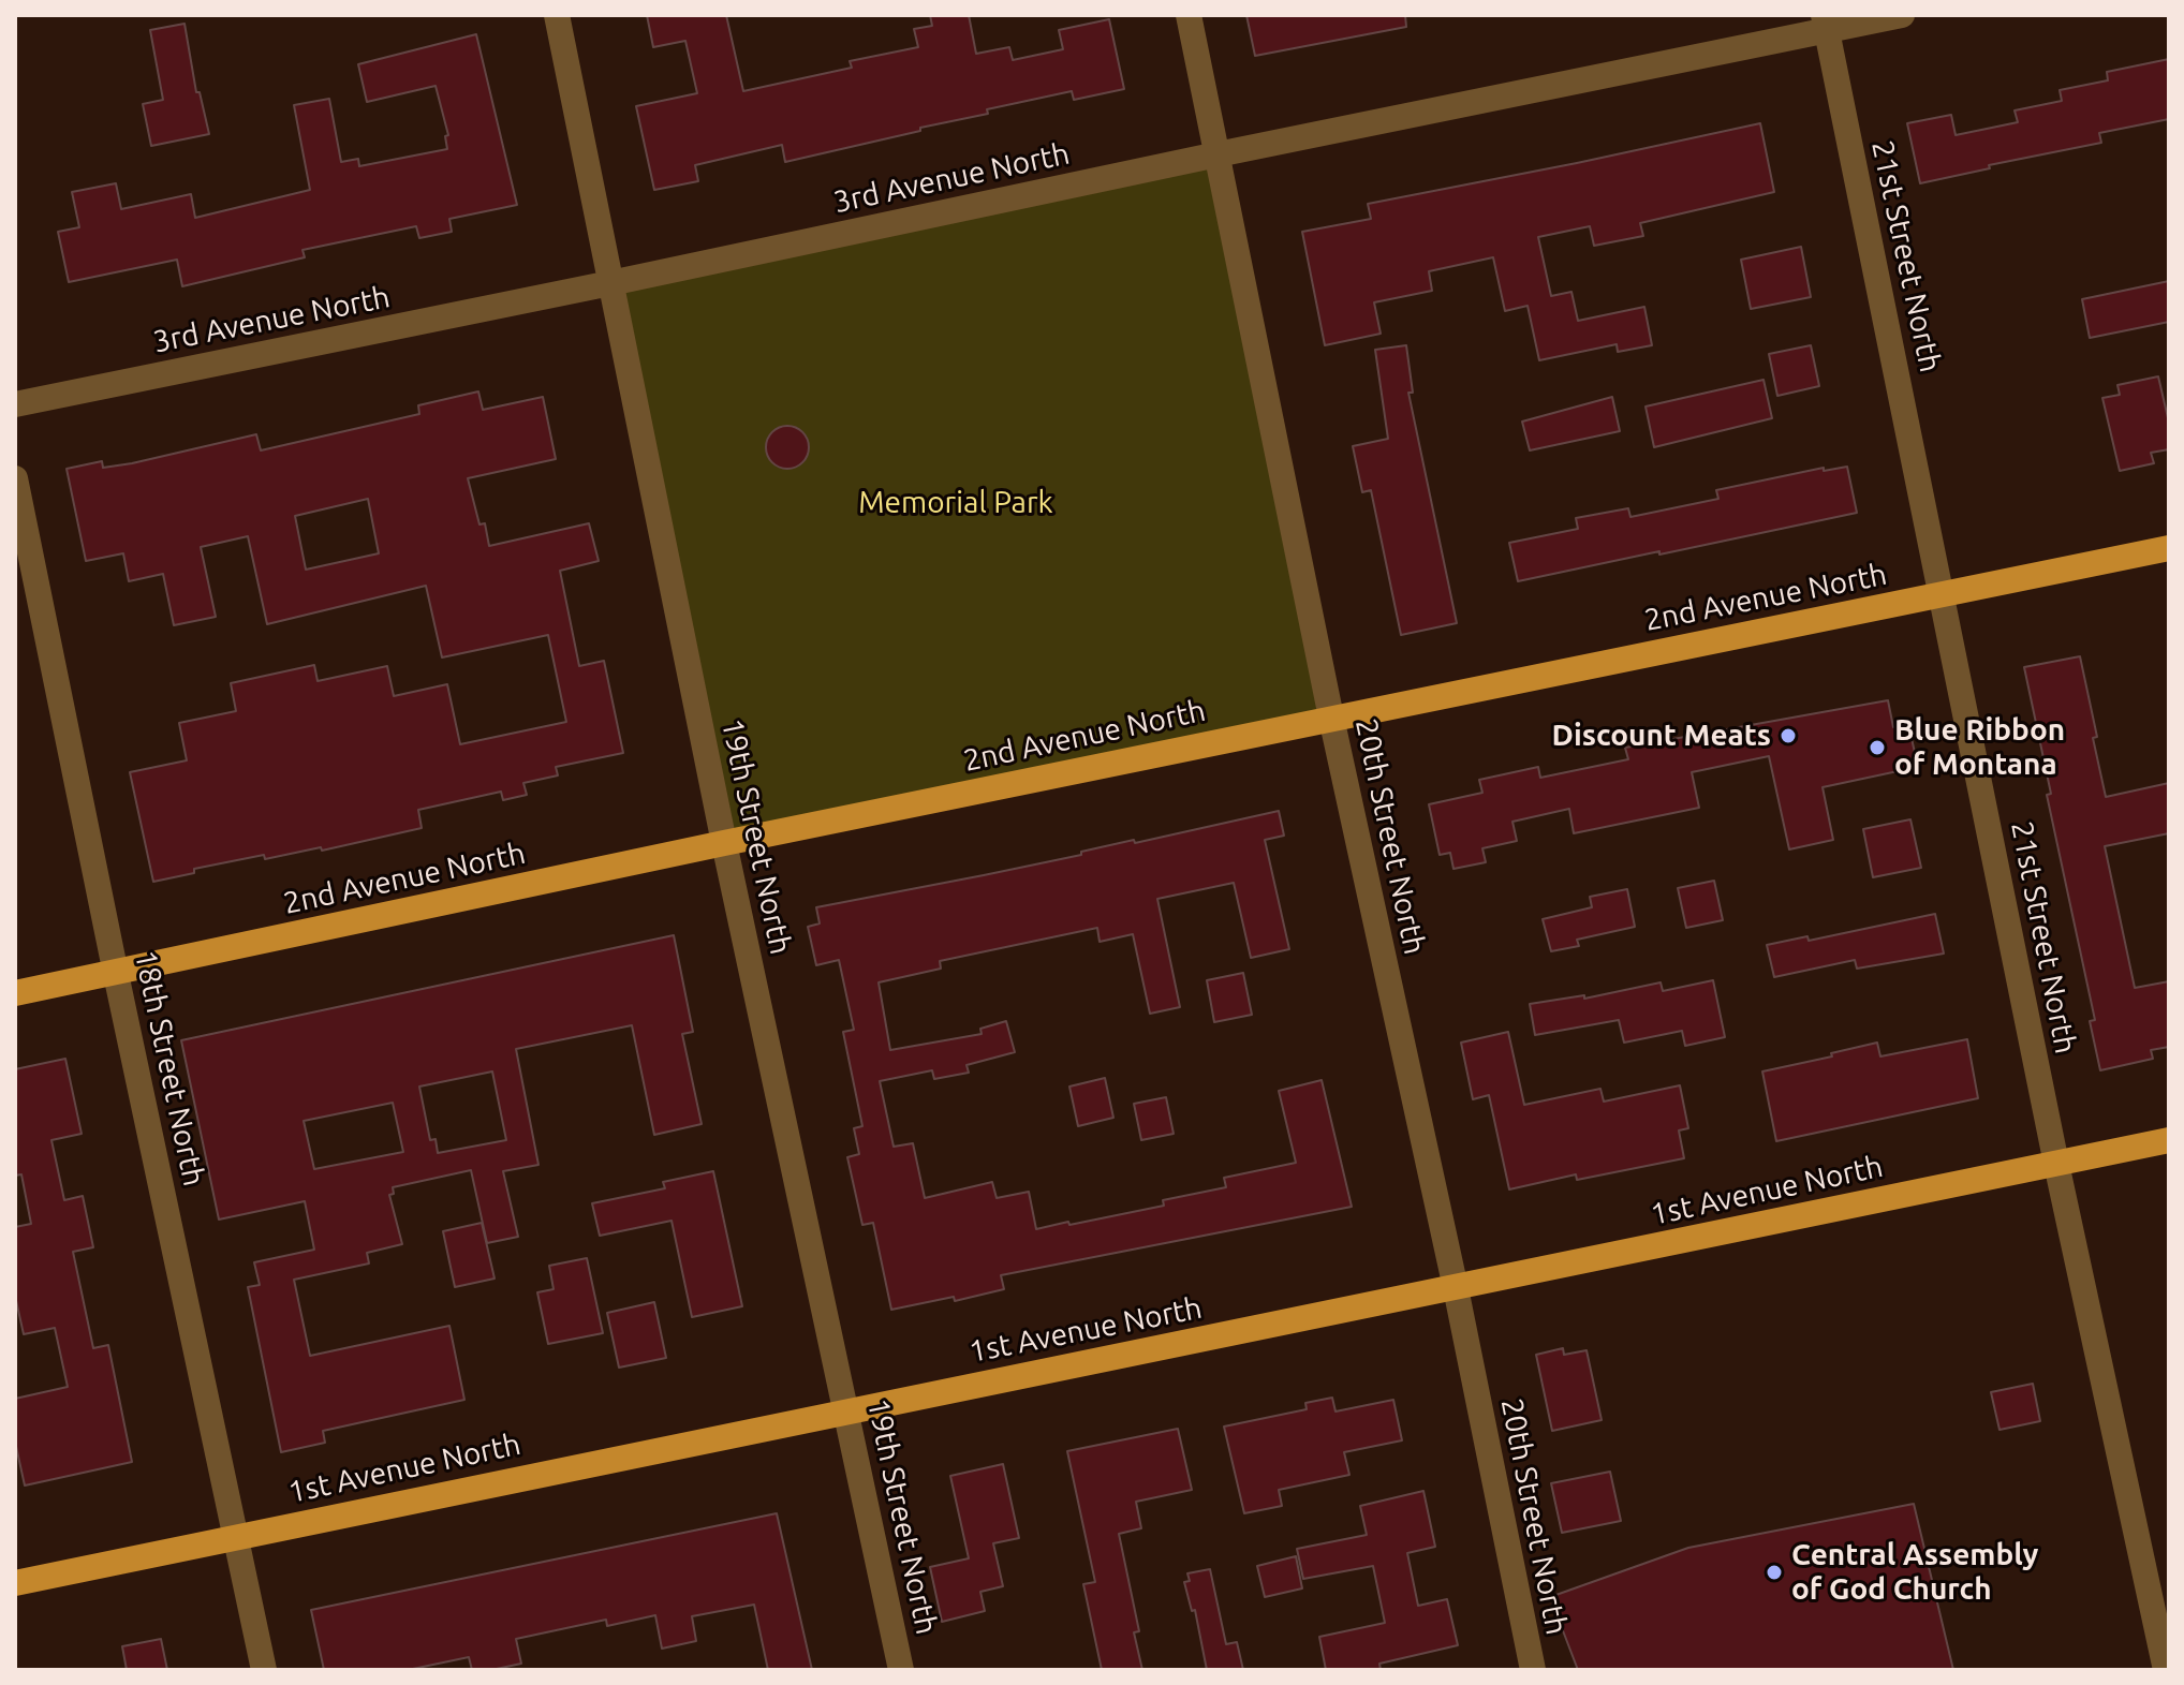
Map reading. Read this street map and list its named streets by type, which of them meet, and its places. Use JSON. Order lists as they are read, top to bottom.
{
  "streets": {
    "main road": ["2nd Avenue North", "1st Avenue North"],
    "street": [
      "3rd Avenue North",
      "21st Street North",
      "19th Street North",
      "20th Street North",
      "18th Street North"
    ]
  },
  "crossings": [
    ["3rd Avenue North", "21st Street North"],
    ["3rd Avenue North", "19th Street North"],
    ["3rd Avenue North", "20th Street North"],
    ["21st Street North", "2nd Avenue North"],
    ["21st Street North", "1st Avenue North"],
    ["2nd Avenue North", "19th Street North"],
    ["2nd Avenue North", "20th Street North"],
    ["2nd Avenue North", "18th Street North"],
    ["19th Street North", "1st Avenue North"],
    ["20th Street North", "1st Avenue North"],
    ["18th Street North", "1st Avenue North"]
  ],
  "parks": ["Memorial Park"],
  "places": ["Discount Meats", "Blue Ribbon of Montana", "Central Assembly of God Church"]
}
